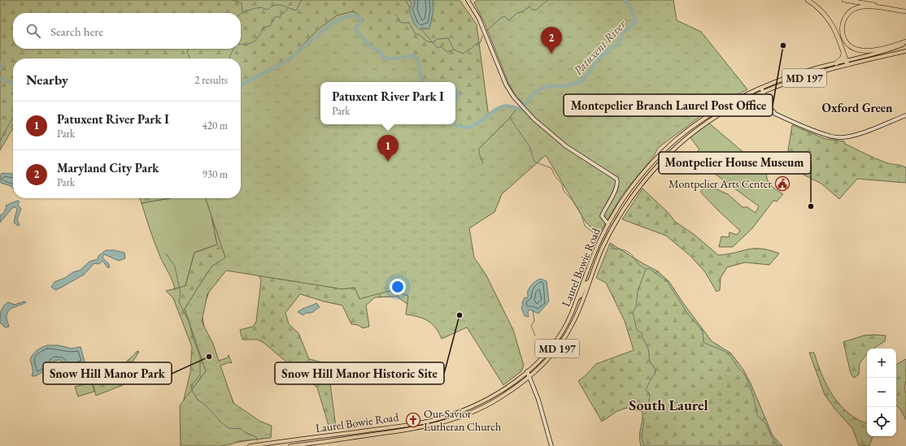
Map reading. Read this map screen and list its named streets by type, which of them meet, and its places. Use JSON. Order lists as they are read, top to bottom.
{
  "streets": {
    "main road": ["MD 197", "Laurel Bowie Road"]
  },
  "districts": ["Oxford Green", "South Laurel"],
  "water": ["Patuxent River"],
  "places": {
    "other": [
      "Montepelier Branch Laurel Post Office",
      "Montpelier House Museum",
      "Snow Hill Manor Historic Site",
      "Snow Hill Manor Park"
    ],
    "public building": ["Montpelier Arts Center"],
    "church": ["Our Savior Lutheran Church"]
  },
  "page": {
    "search": "Search here",
    "pins": ["2", "1"],
    "heading": ["Nearby", "2 results"],
    "popup": ["Patuxent River Park I", "Park"],
    "list": [
      {
        "mark": "1",
        "name": "Patuxent River Park I",
        "note": "Park",
        "value": "420 m"
      },
      {
        "mark": "2",
        "name": "Maryland City Park",
        "note": "Park",
        "value": "930 m"
      }
    ],
    "map_buttons": ["+", "−"]
  }
}
